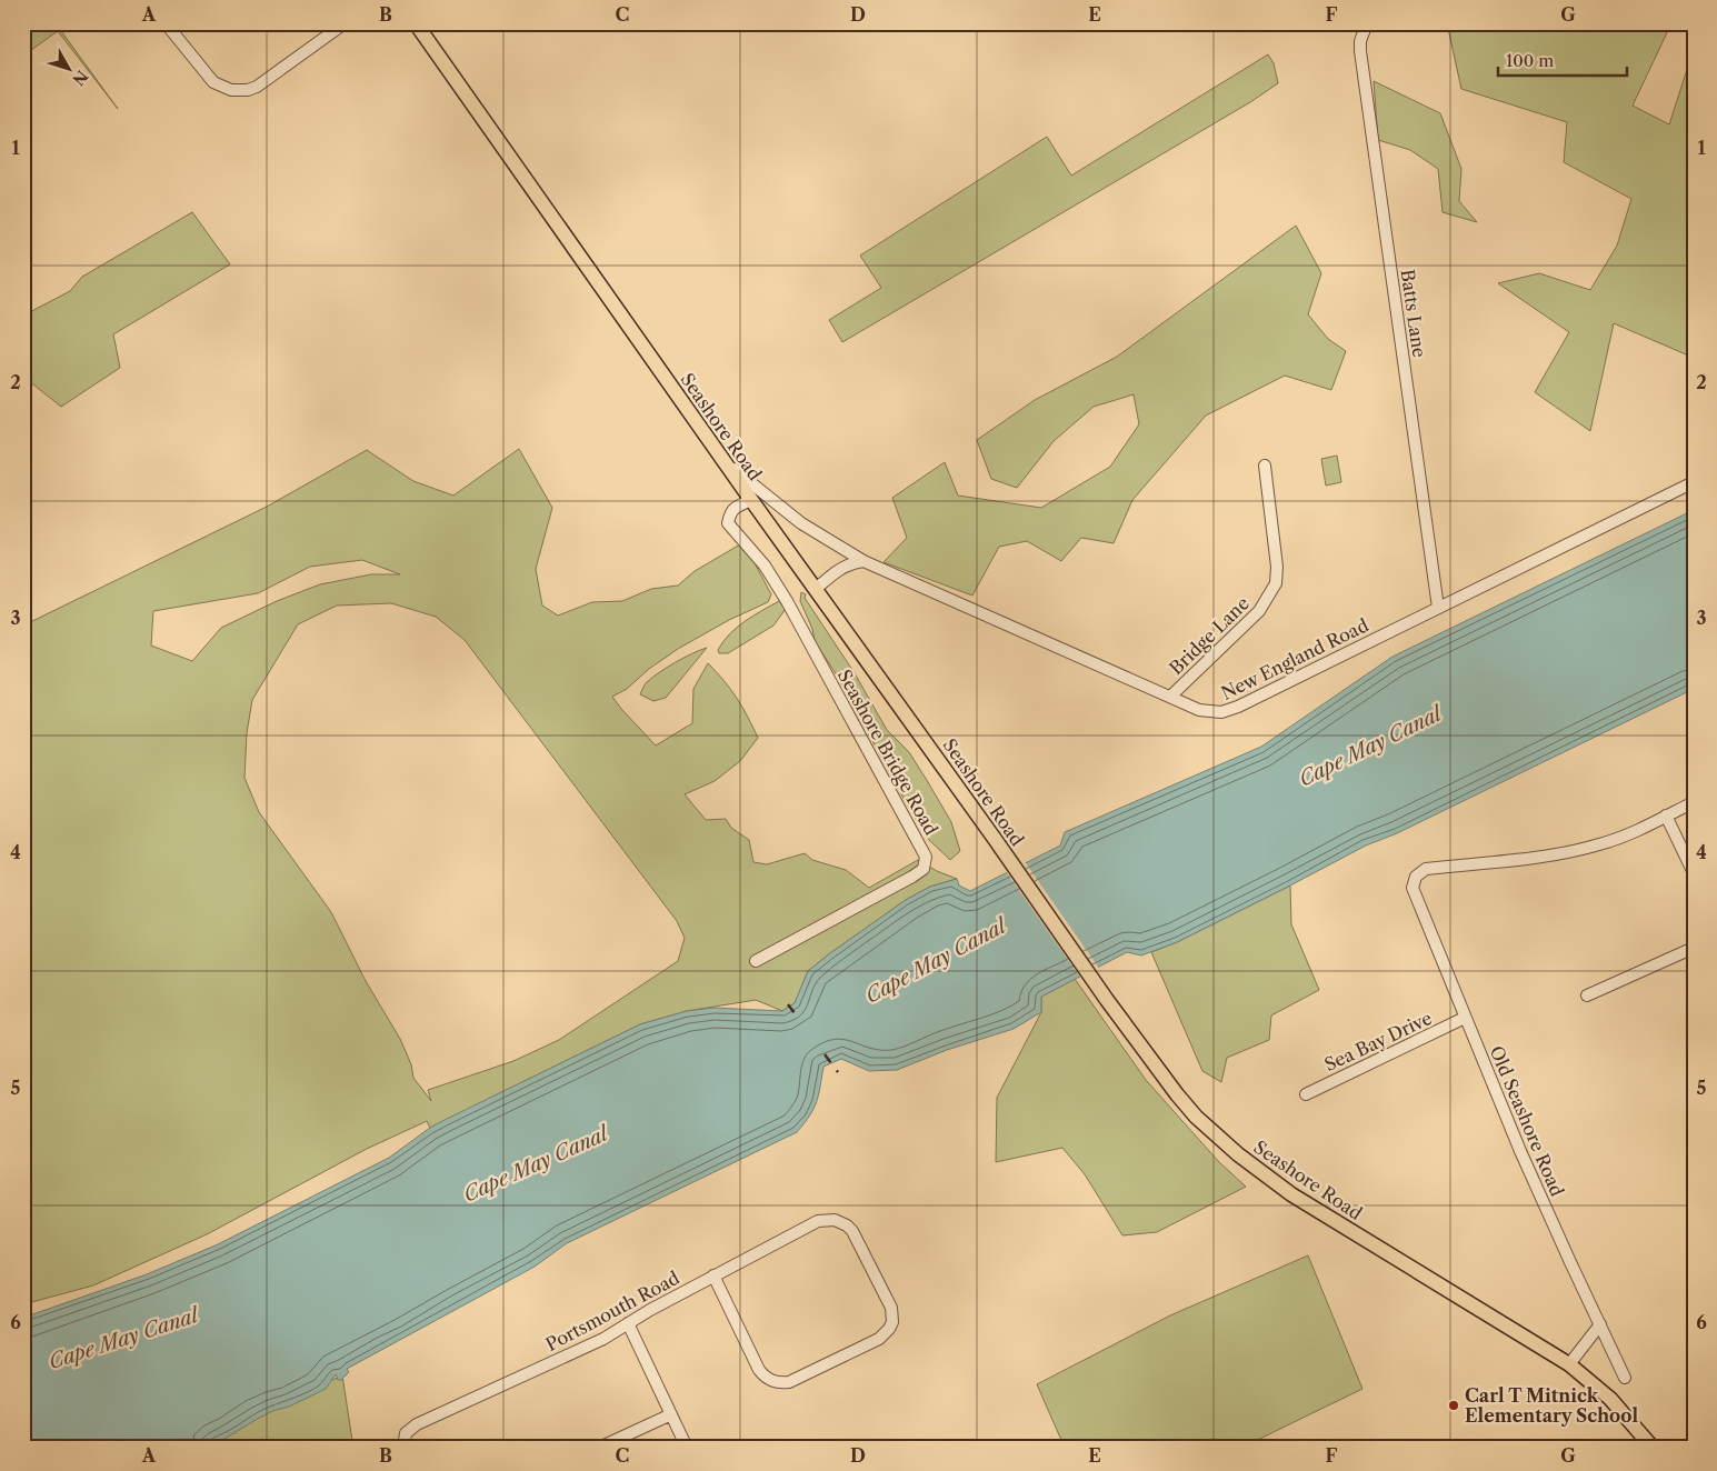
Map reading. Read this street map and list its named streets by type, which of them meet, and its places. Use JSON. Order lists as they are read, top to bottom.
{
  "streets": {
    "main road": ["Seashore Road"],
    "street": [
      "Batts Lane",
      "Bridge Lane",
      "New England Road",
      "Seashore Bridge Road",
      "Sea Bay Drive",
      "Old Seashore Road",
      "Portsmouth Road"
    ]
  },
  "crossings": [
    ["Batts Lane", "New England Road"],
    ["Seashore Road", "New England Road"],
    ["Seashore Road", "Seashore Bridge Road"],
    ["Bridge Lane", "New England Road"],
    ["Sea Bay Drive", "Old Seashore Road"]
  ],
  "water": ["Cape May Canal"],
  "places": ["Carl T Mitnick Elementary School"],
  "scale_bar": "100 m",
  "north": "bottom right",
  "grid": {
    "columns": [
      "A",
      "B",
      "C",
      "D",
      "E",
      "F",
      "G"
    ],
    "rows": [
      "1",
      "2",
      "3",
      "4",
      "5",
      "6"
    ]
  }
}
